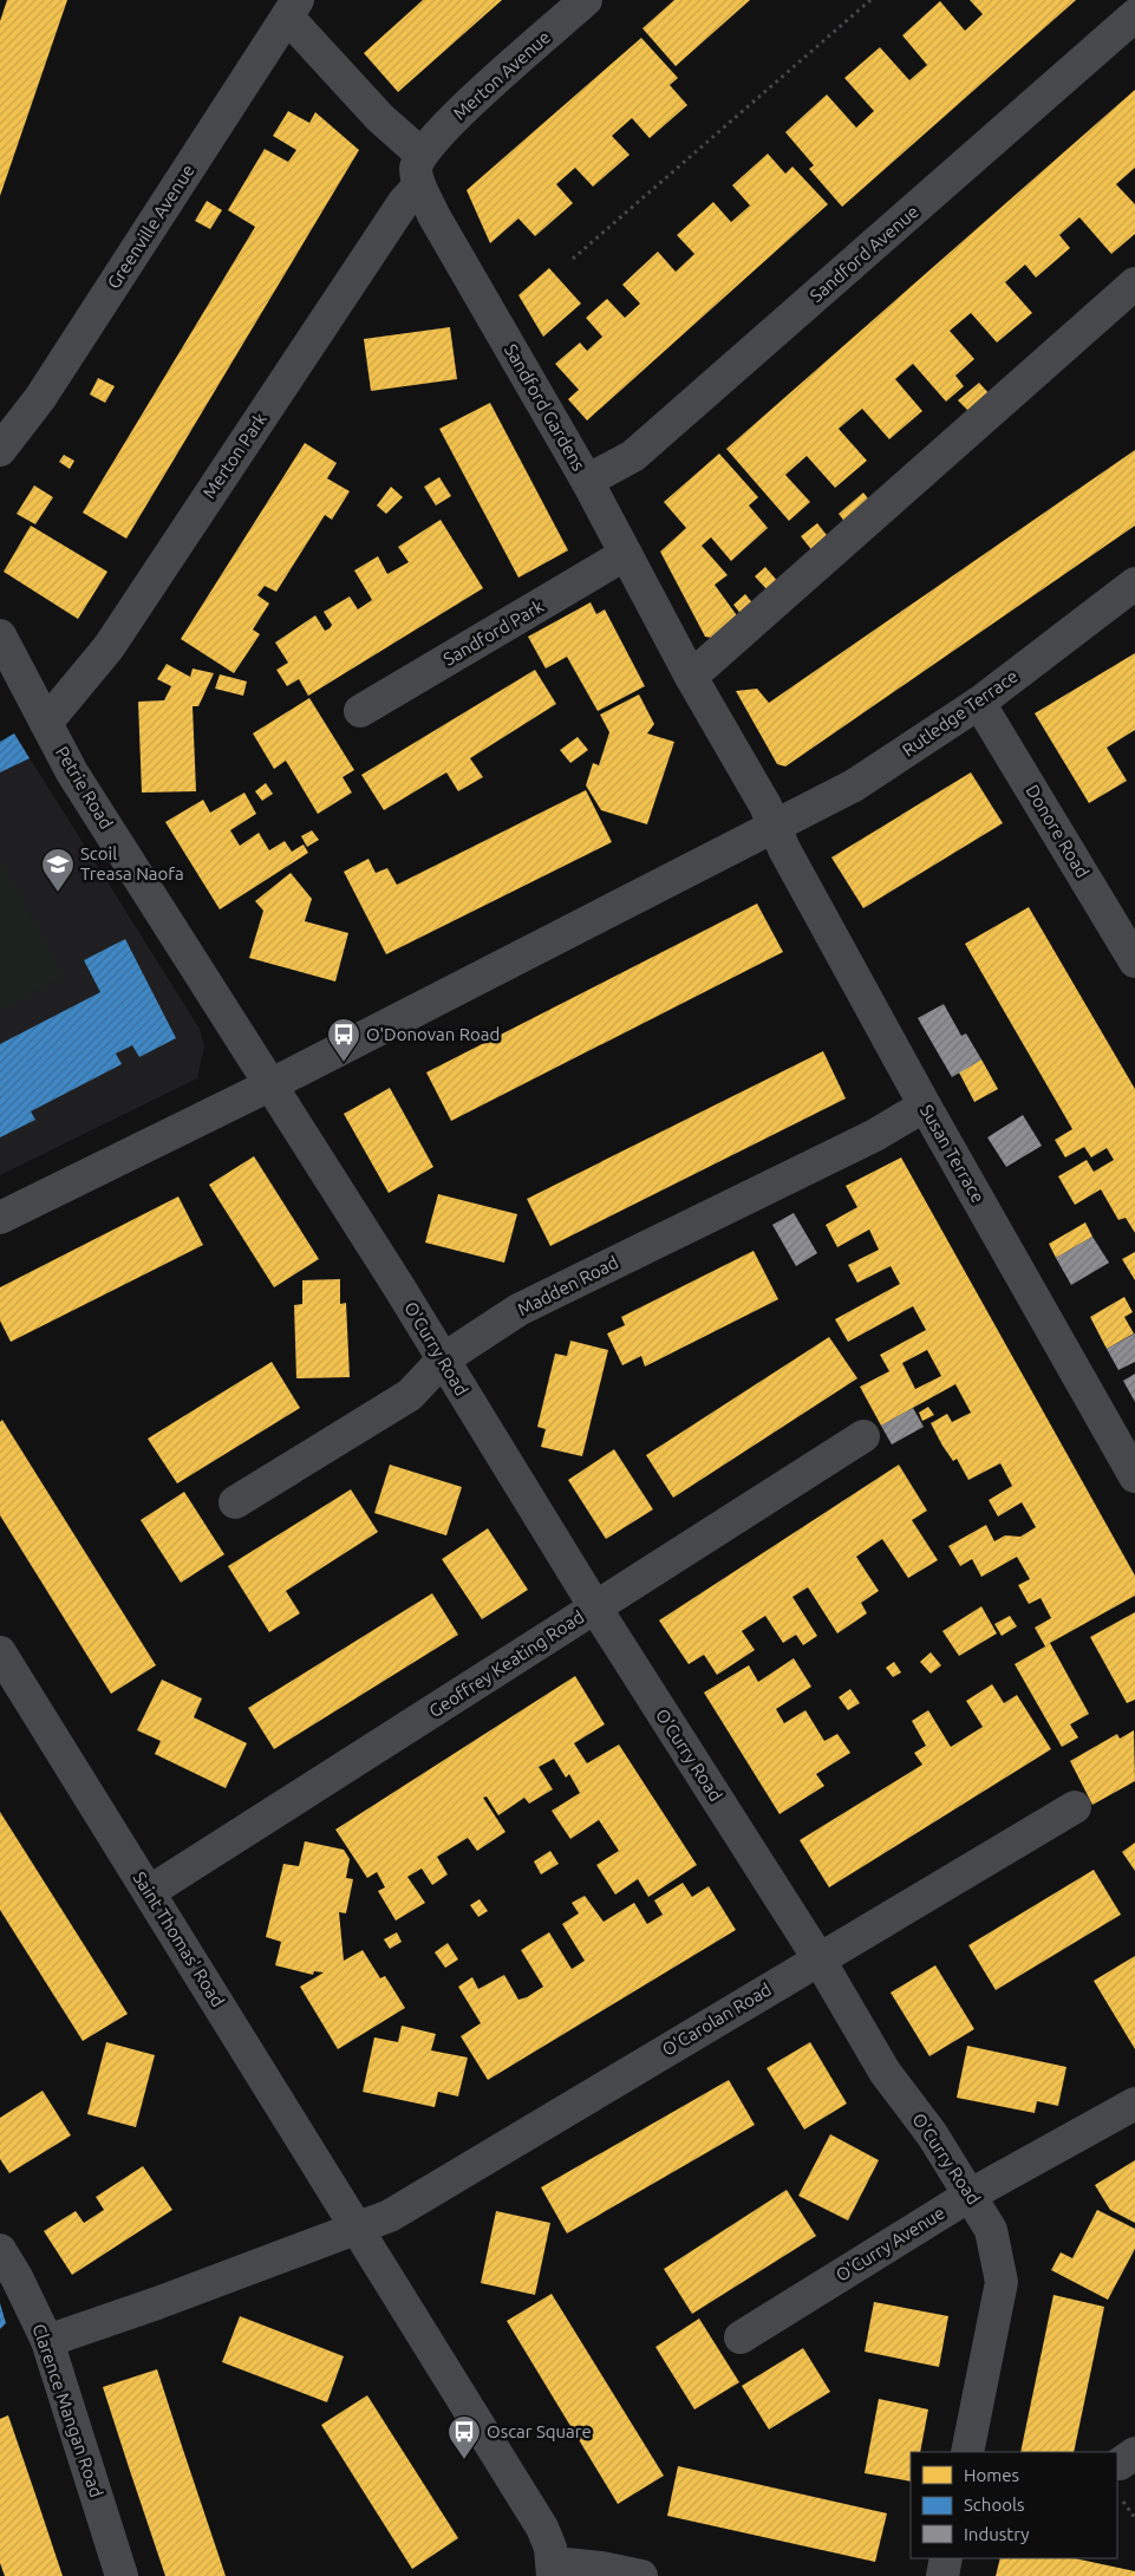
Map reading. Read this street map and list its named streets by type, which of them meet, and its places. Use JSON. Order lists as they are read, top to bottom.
{
  "streets": {
    "street": [
      "Merton Avenue",
      "Greenville Avenue",
      "Sandford Avenue",
      "Sandford Gardens",
      "Merton Park",
      "Sandford Park",
      "Rutledge Terrace",
      "Petrie Road",
      "Donore Road",
      "Susan Terrace",
      "Madden Road",
      "O'Curry Road",
      "Geoffrey Keating Road",
      "Saint Thomas' Road",
      "O'Carolan Road",
      "O'Curry Avenue",
      "Clarence Mangan Road"
    ]
  },
  "crossings": [
    ["Merton Avenue", "Sandford Gardens"],
    ["Merton Avenue", "Merton Park"],
    ["Greenville Avenue", "Sandford Gardens"],
    ["Sandford Avenue", "Sandford Gardens"],
    ["Sandford Gardens", "Merton Park"],
    ["Sandford Gardens", "Sandford Park"],
    ["Sandford Gardens", "Rutledge Terrace"],
    ["Sandford Gardens", "Susan Terrace"],
    ["Merton Park", "Petrie Road"],
    ["Rutledge Terrace", "Donore Road"],
    ["Rutledge Terrace", "Susan Terrace"],
    ["Petrie Road", "O'Curry Road"],
    ["Susan Terrace", "Madden Road"],
    ["Madden Road", "O'Curry Road"],
    ["O'Curry Road", "Geoffrey Keating Road"],
    ["O'Curry Road", "O'Carolan Road"],
    ["O'Curry Road", "O'Curry Avenue"],
    ["Geoffrey Keating Road", "Saint Thomas' Road"],
    ["Saint Thomas' Road", "O'Carolan Road"]
  ],
  "places": {
    "school or university": ["Scoil Treasa Naofa"],
    "bus stop": ["O'Donovan Road", "Oscar Square"]
  },
  "legend": ["Homes", "Schools", "Industry"]
}
